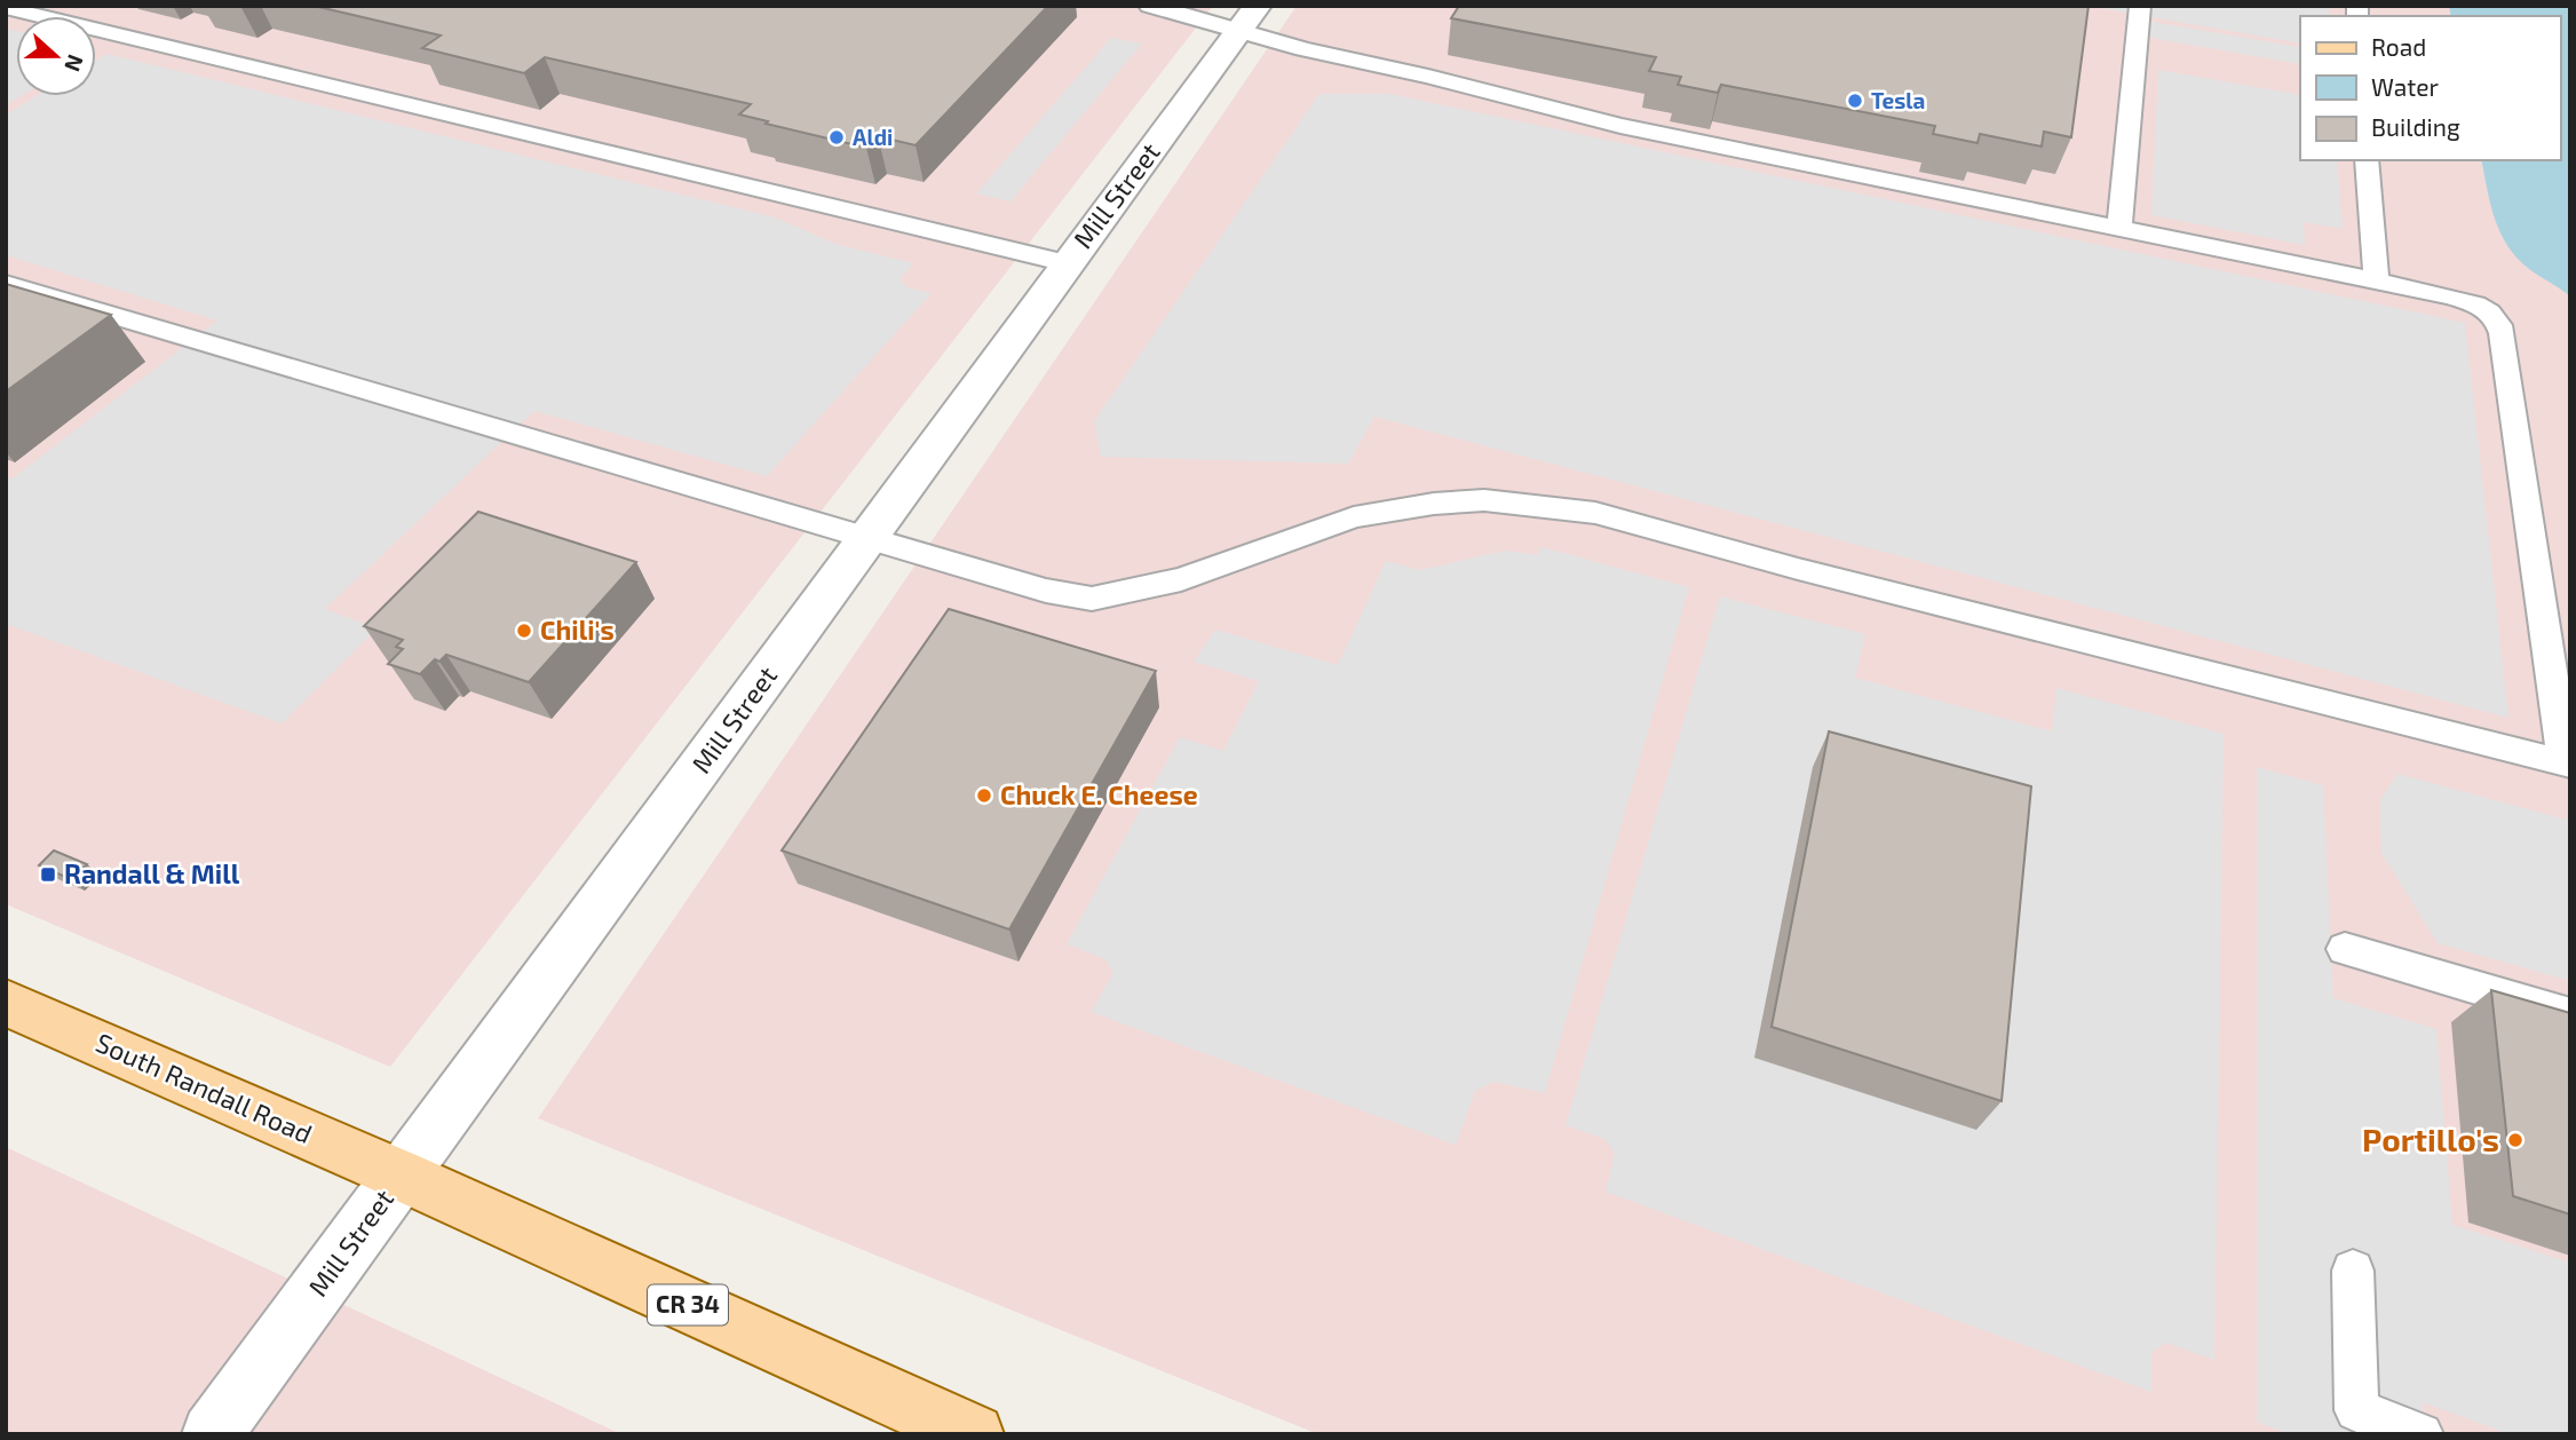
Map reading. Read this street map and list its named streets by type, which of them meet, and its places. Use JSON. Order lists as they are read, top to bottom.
{
  "streets": {
    "main road": ["South Randall Road", "CR 34"],
    "street": ["Mill Street"]
  },
  "crossings": [
    ["Mill Street", "South Randall Road"],
    ["Mill Street", "CR 34"],
    ["South Randall Road", "CR 34"]
  ],
  "places": {
    "other": [
      "Tesla",
      "Aldi",
      "Chili's",
      "Chuck E. Cheese",
      "Portillo's"
    ],
    "transit": ["Randall & Mill"]
  },
  "legend": ["Road", "Water", "Building"],
  "north": "right"
}
